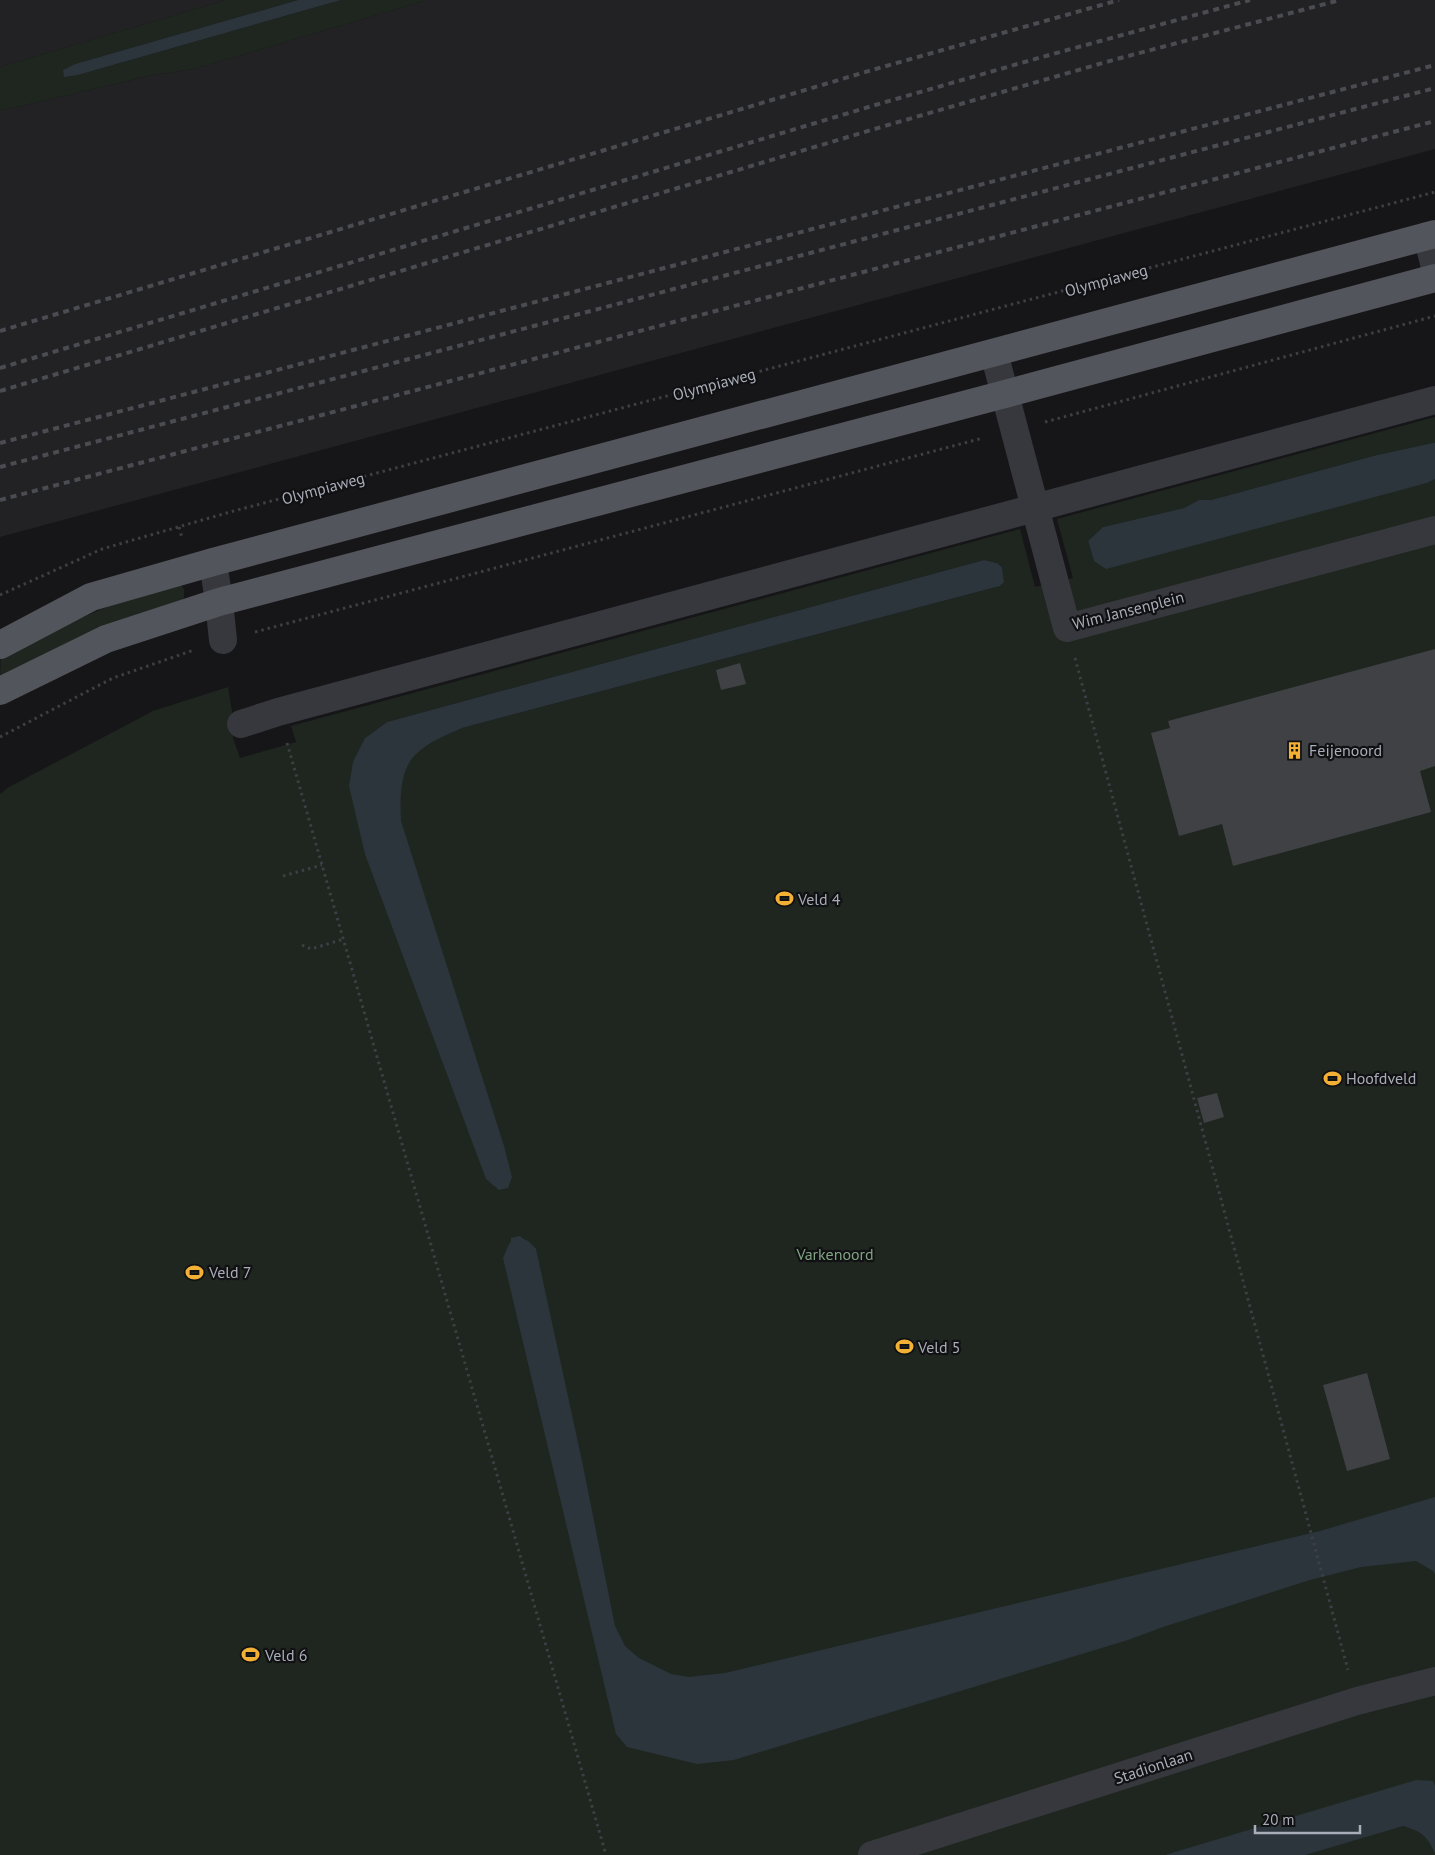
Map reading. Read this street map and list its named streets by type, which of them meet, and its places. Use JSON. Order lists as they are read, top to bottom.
{
  "streets": {
    "street": ["Wim Jansenplein", "Stadionlaan"],
    "path": ["Olympiaweg"]
  },
  "parks": ["Varkenoord"],
  "places": {
    "building": ["Feijenoord"],
    "sports": [
      "Veld 4",
      "Hoofdveld",
      "Veld 7",
      "Veld 5",
      "Veld 6"
    ]
  },
  "scale_bar": "20 m"
}
